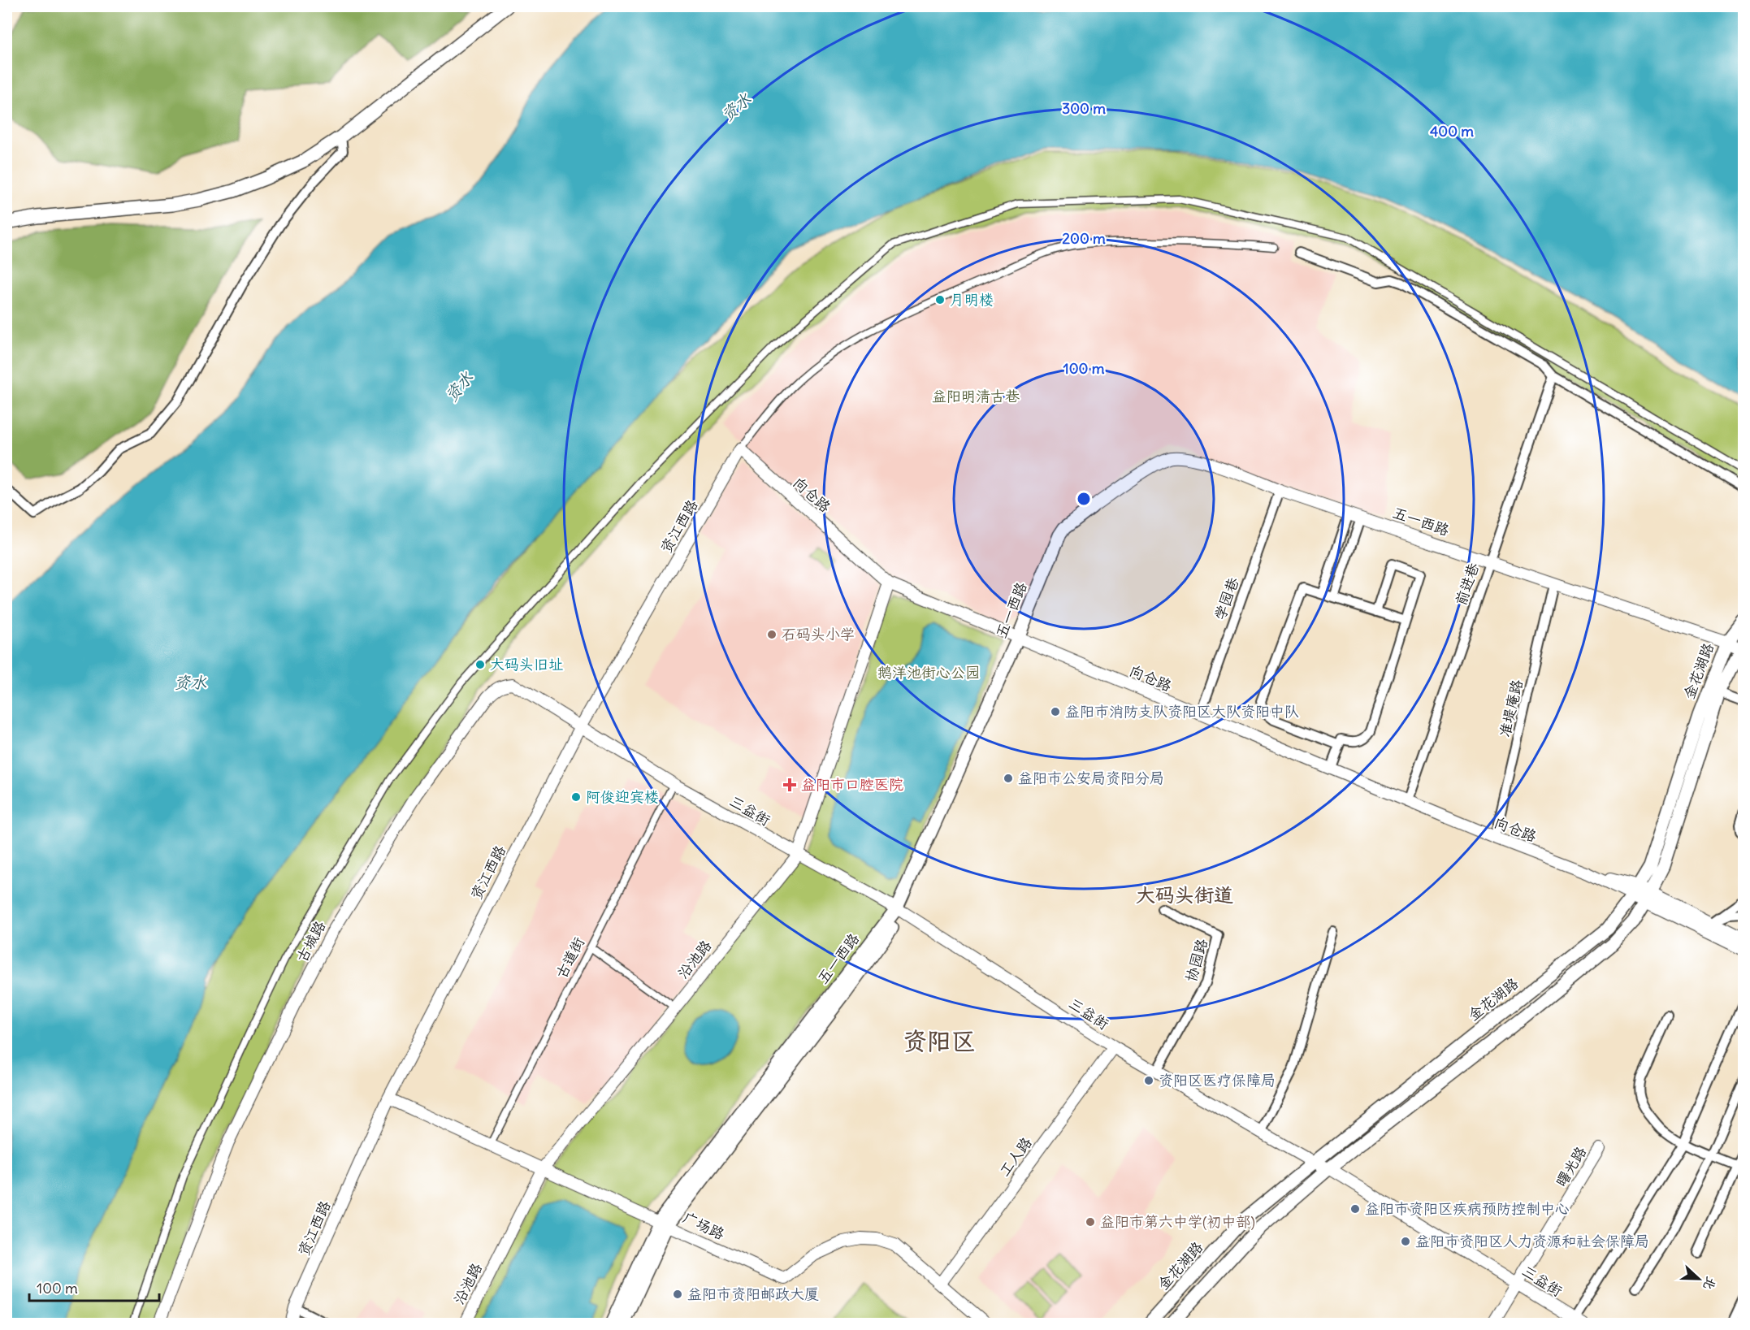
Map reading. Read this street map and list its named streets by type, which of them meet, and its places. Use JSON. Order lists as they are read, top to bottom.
{
  "streets": {
    "main road": ["五一西路", "金花湖路"],
    "street": [
      "向仓路",
      "资江西路",
      "前进巷",
      "学园巷",
      "准堤庵路",
      "三益街",
      "古城路",
      "古道街",
      "沿池路",
      "协园路",
      "工人路",
      "曙光路",
      "广场路"
    ]
  },
  "crossings": [
    ["向仓路", "五一西路"],
    ["向仓路", "资江西路"],
    ["向仓路", "前进巷"],
    ["向仓路", "学园巷"],
    ["向仓路", "金花湖路"],
    ["向仓路", "准堤庵路"],
    ["向仓路", "沿池路"],
    ["五一西路", "前进巷"],
    ["五一西路", "学园巷"],
    ["五一西路", "金花湖路"],
    ["五一西路", "准堤庵路"],
    ["五一西路", "三益街"],
    ["五一西路", "广场路"],
    ["资江西路", "三益街"],
    ["资江西路", "古城路"],
    ["资江西路", "广场路"],
    ["金花湖路", "三益街"],
    ["三益街", "古城路"],
    ["三益街", "古道街"],
    ["三益街", "沿池路"],
    ["三益街", "协园路"],
    ["三益街", "工人路"],
    ["三益街", "曙光路"],
    ["古道街", "广场路"],
    ["沿池路", "广场路"],
    ["工人路", "广场路"]
  ],
  "districts": ["大码头街道", "资阳区"],
  "water": ["资水"],
  "parks": ["益阳明清古巷", "鹅洋池街心公园"],
  "places": {
    "other": [
      "月明楼",
      "石码头小学",
      "大码头旧址",
      "益阳市消防支队资阳区大队资阳中队",
      "益阳市公安局资阳分局",
      "阿俊迎宾楼",
      "资阳区医疗保障局",
      "益阳市资阳区疾病预防控制中心",
      "益阳市第六中学(初中部)",
      "益阳市资阳区人力资源和社会保障局",
      "益阳市资阳邮政大厦"
    ],
    "health": ["益阳市口腔医院"]
  },
  "scale_bar": "100 m",
  "north": "right",
  "rings": [
    "300 m",
    "400 m",
    "200 m",
    "100 m"
  ]
}
